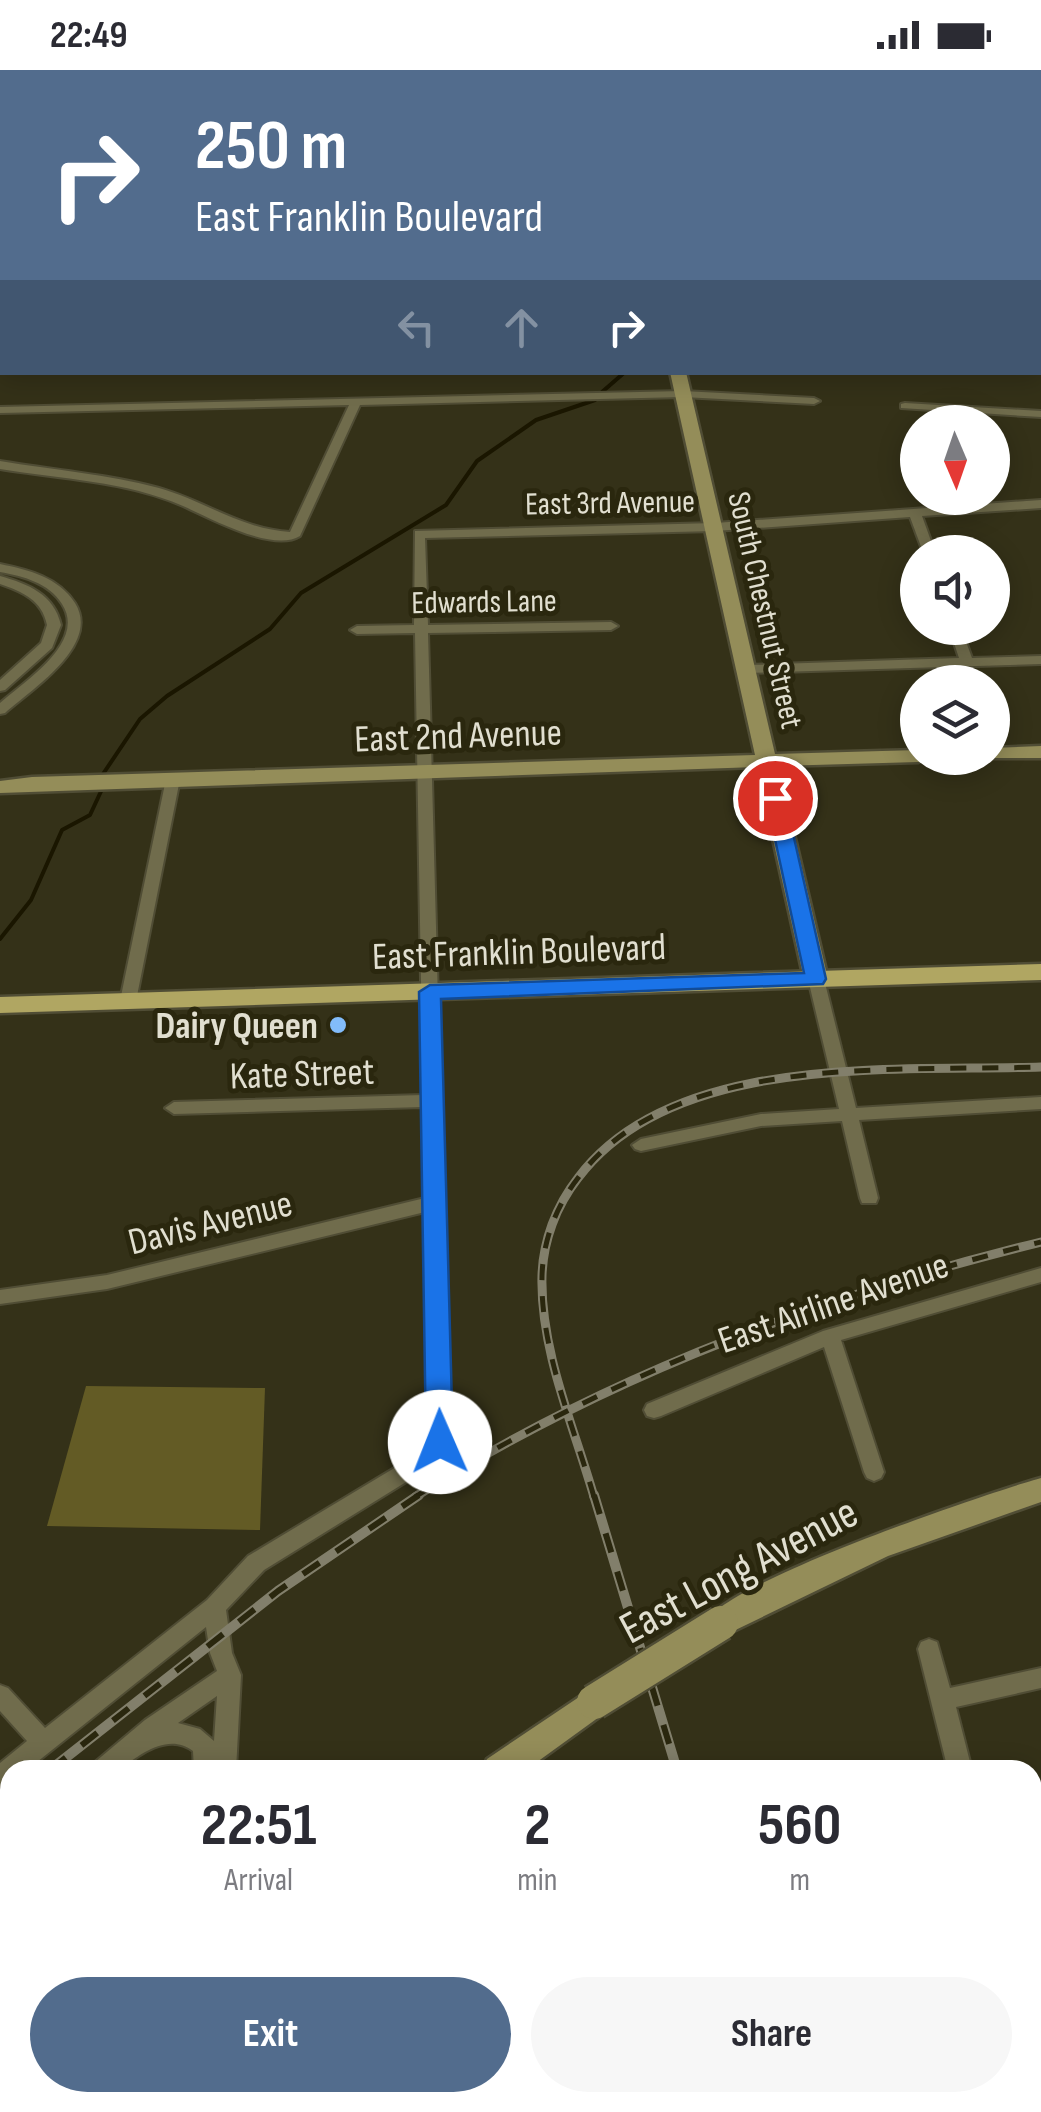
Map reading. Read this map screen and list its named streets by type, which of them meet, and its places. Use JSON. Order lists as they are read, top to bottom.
{
  "streets": {
    "main road": ["East Franklin Boulevard"],
    "street": [
      "East 3rd Avenue",
      "Edwards Lane",
      "South Chestnut Street",
      "East 2nd Avenue",
      "Kate Street",
      "Davis Avenue",
      "East Airline Avenue",
      "East Long Avenue"
    ]
  },
  "crossings": [
    ["East 3rd Avenue", "Edwards Lane"],
    ["East 3rd Avenue", "South Chestnut Street"],
    ["South Chestnut Street", "East 2nd Avenue"],
    ["South Chestnut Street", "East Franklin Boulevard"]
  ],
  "places": ["Dairy Queen"],
  "north": "bottom",
  "page": {
    "status": "22:49",
    "turn": ["250 m", "East Franklin Boulevard"],
    "eta": [
      "22:51",
      "Arrival",
      "2",
      "min",
      "560",
      "m"
    ],
    "buttons": ["Exit", "Share"]
  }
}
